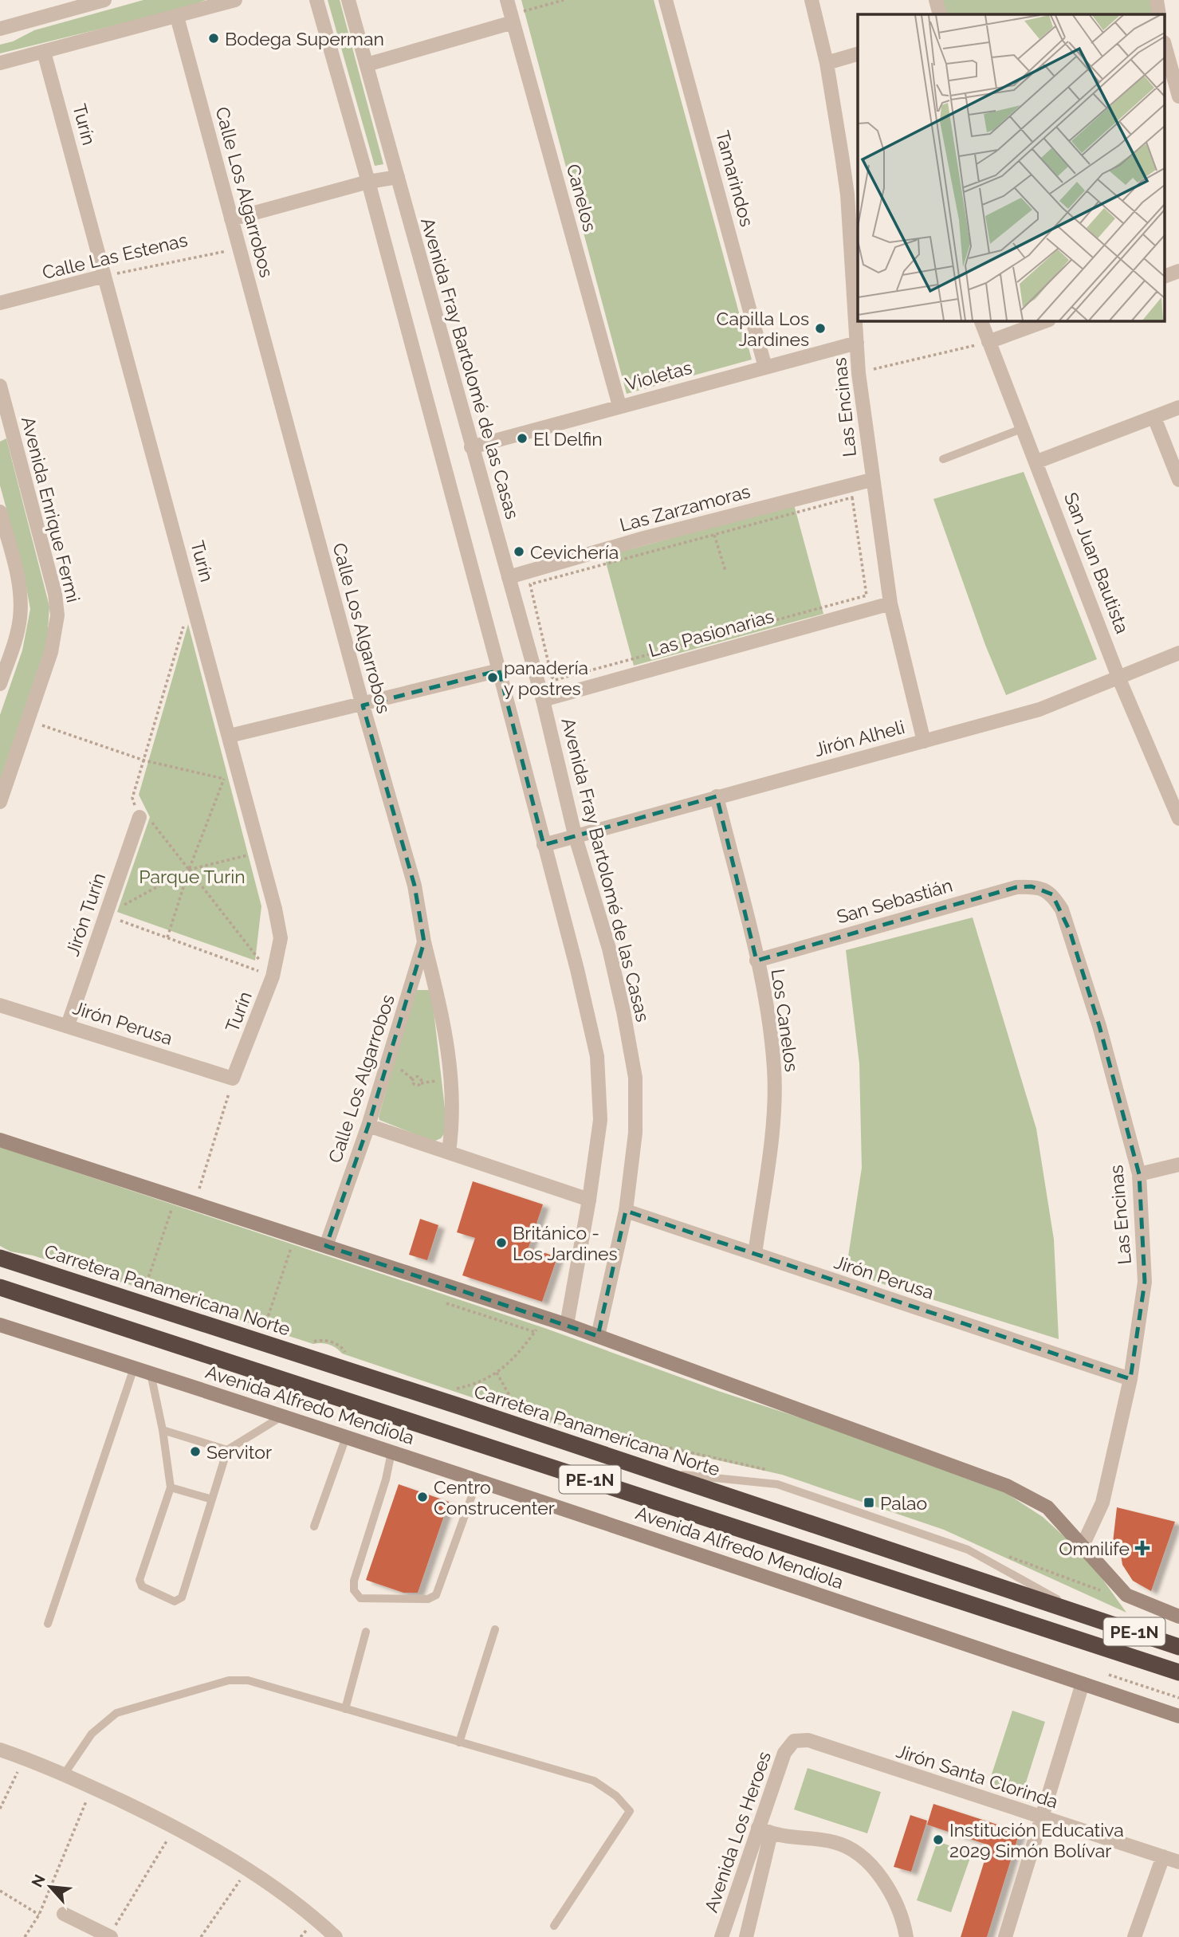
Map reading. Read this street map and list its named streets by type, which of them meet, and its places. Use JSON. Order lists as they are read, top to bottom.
{
  "streets": {
    "highway": ["Carretera Panamericana Norte", "PE-1N"],
    "main road": ["Avenida Alfredo Mendiola"],
    "street": [
      "Turín",
      "Tamarindos",
      "Calle Los Algarrobos",
      "Canelos",
      "Calle Las Estenas",
      "Avenida Fray Bartolomé de las Casas",
      "Violetas",
      "Las Encinas",
      "Las Zarzamoras",
      "Avenida Enrique Fermi",
      "San Juan Bautista",
      "Las Pasionarias",
      "Jirón Alheli",
      "San Sebastián",
      "Jirón Turín",
      "Los Canelos",
      "Jirón Perusa",
      "Jirón Santa Clorinda",
      "Avenida Los Heroes"
    ]
  },
  "crossings": [
    ["Turín", "Calle Las Estenas"],
    ["Turín", "Jirón Perusa"],
    ["Tamarindos", "Violetas"],
    ["Calle Los Algarrobos", "Calle Las Estenas"],
    ["Canelos", "Violetas"],
    ["Avenida Fray Bartolomé de las Casas", "Violetas"],
    ["Avenida Fray Bartolomé de las Casas", "Las Zarzamoras"],
    ["Avenida Fray Bartolomé de las Casas", "Las Pasionarias"],
    ["Avenida Fray Bartolomé de las Casas", "Jirón Alheli"],
    ["Avenida Fray Bartolomé de las Casas", "Jirón Perusa"],
    ["Violetas", "Las Encinas"],
    ["Las Encinas", "Las Zarzamoras"],
    ["Las Encinas", "Las Pasionarias"],
    ["Las Encinas", "Jirón Alheli"],
    ["Las Encinas", "San Sebastián"],
    ["Las Encinas", "Jirón Perusa"],
    ["San Juan Bautista", "Jirón Alheli"],
    ["Jirón Alheli", "Los Canelos"],
    ["San Sebastián", "Los Canelos"],
    ["Jirón Turín", "Jirón Perusa"],
    ["Los Canelos", "Jirón Perusa"],
    ["Jirón Santa Clorinda", "Avenida Los Heroes"]
  ],
  "parks": ["Parque Turin"],
  "places": {
    "other": [
      "Bodega Superman",
      "Capilla Los Jardines",
      "El Delfin",
      "Cevichería",
      "panadería y postres",
      "Británico - Los Jardines",
      "Servitor",
      "Centro Construcenter",
      "Institución Educativa 2029 Simón Bolívar"
    ],
    "transit": ["Palao"],
    "health": ["Omnilife"]
  },
  "north": "top left"
}
